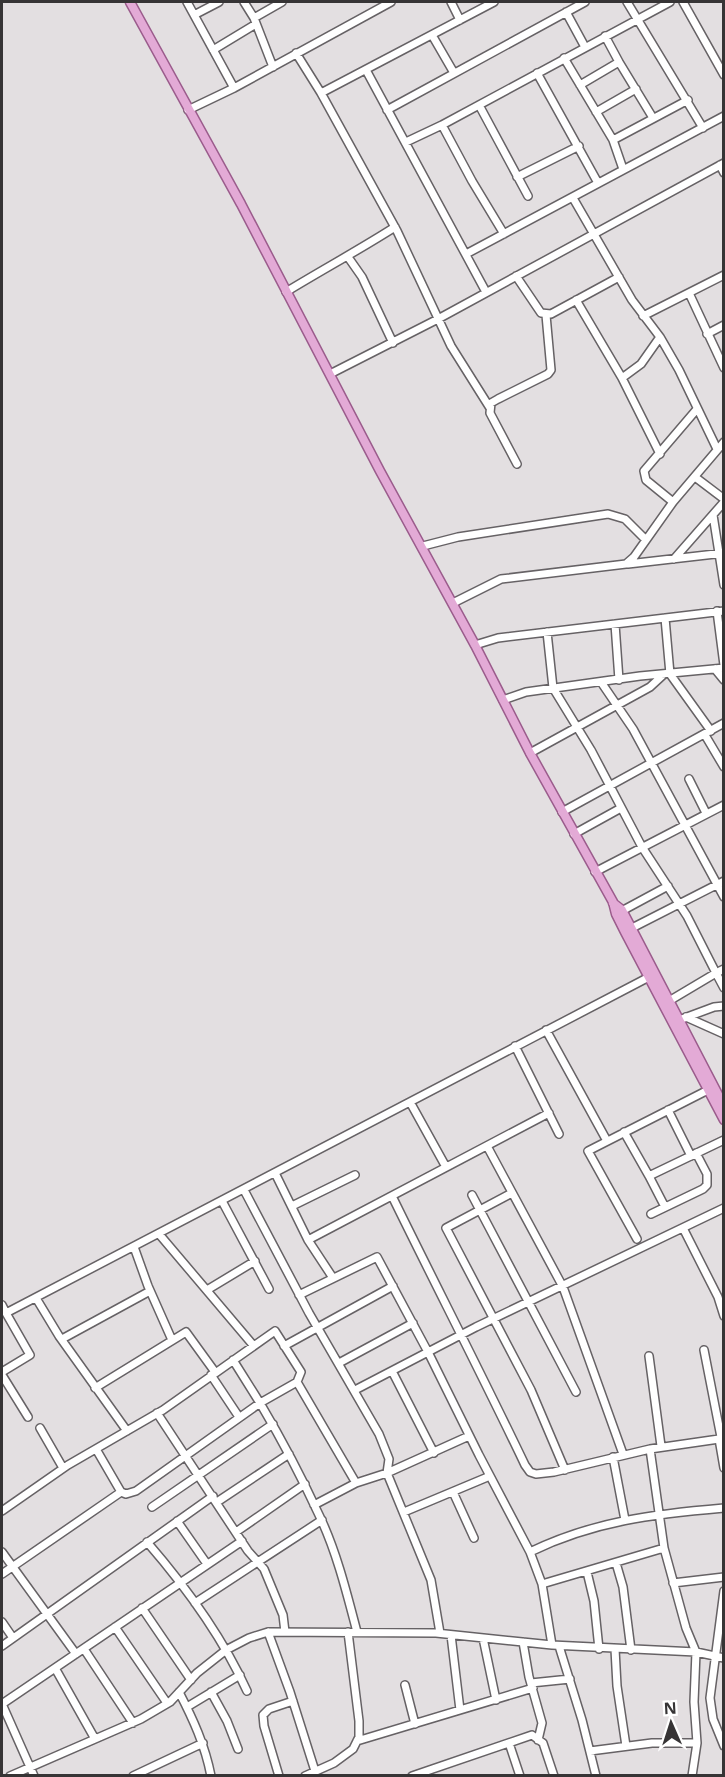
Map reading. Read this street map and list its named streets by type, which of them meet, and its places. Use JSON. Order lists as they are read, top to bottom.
{
  "north": "top"
}
